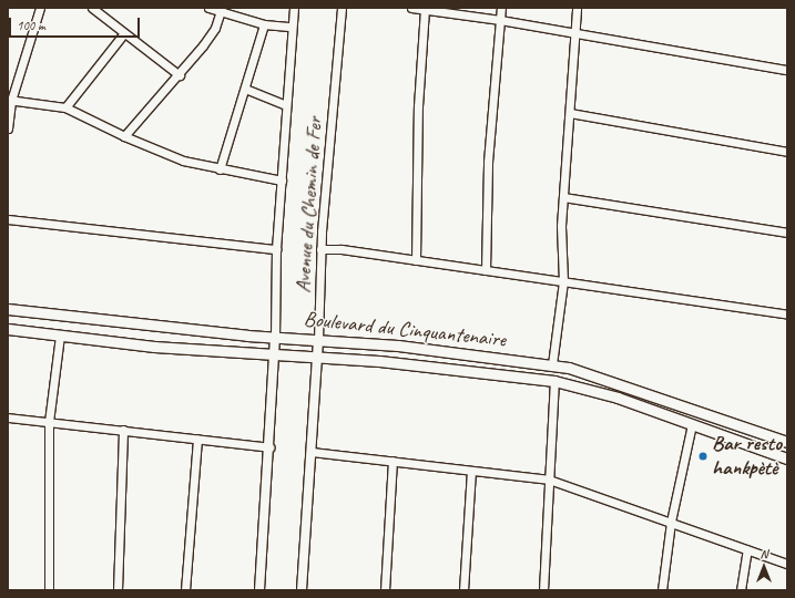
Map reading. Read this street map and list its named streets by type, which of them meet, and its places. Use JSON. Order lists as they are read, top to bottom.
{
  "streets": {
    "main road": ["Boulevard du Cinquantenaire"],
    "street": ["Avenue du Chemin de Fer"]
  },
  "crossings": [
    ["Avenue du Chemin de Fer", "Boulevard du Cinquantenaire"]
  ],
  "places": ["Bar resto hankpètè"],
  "scale_bar": "100 m",
  "north": "top"
}
